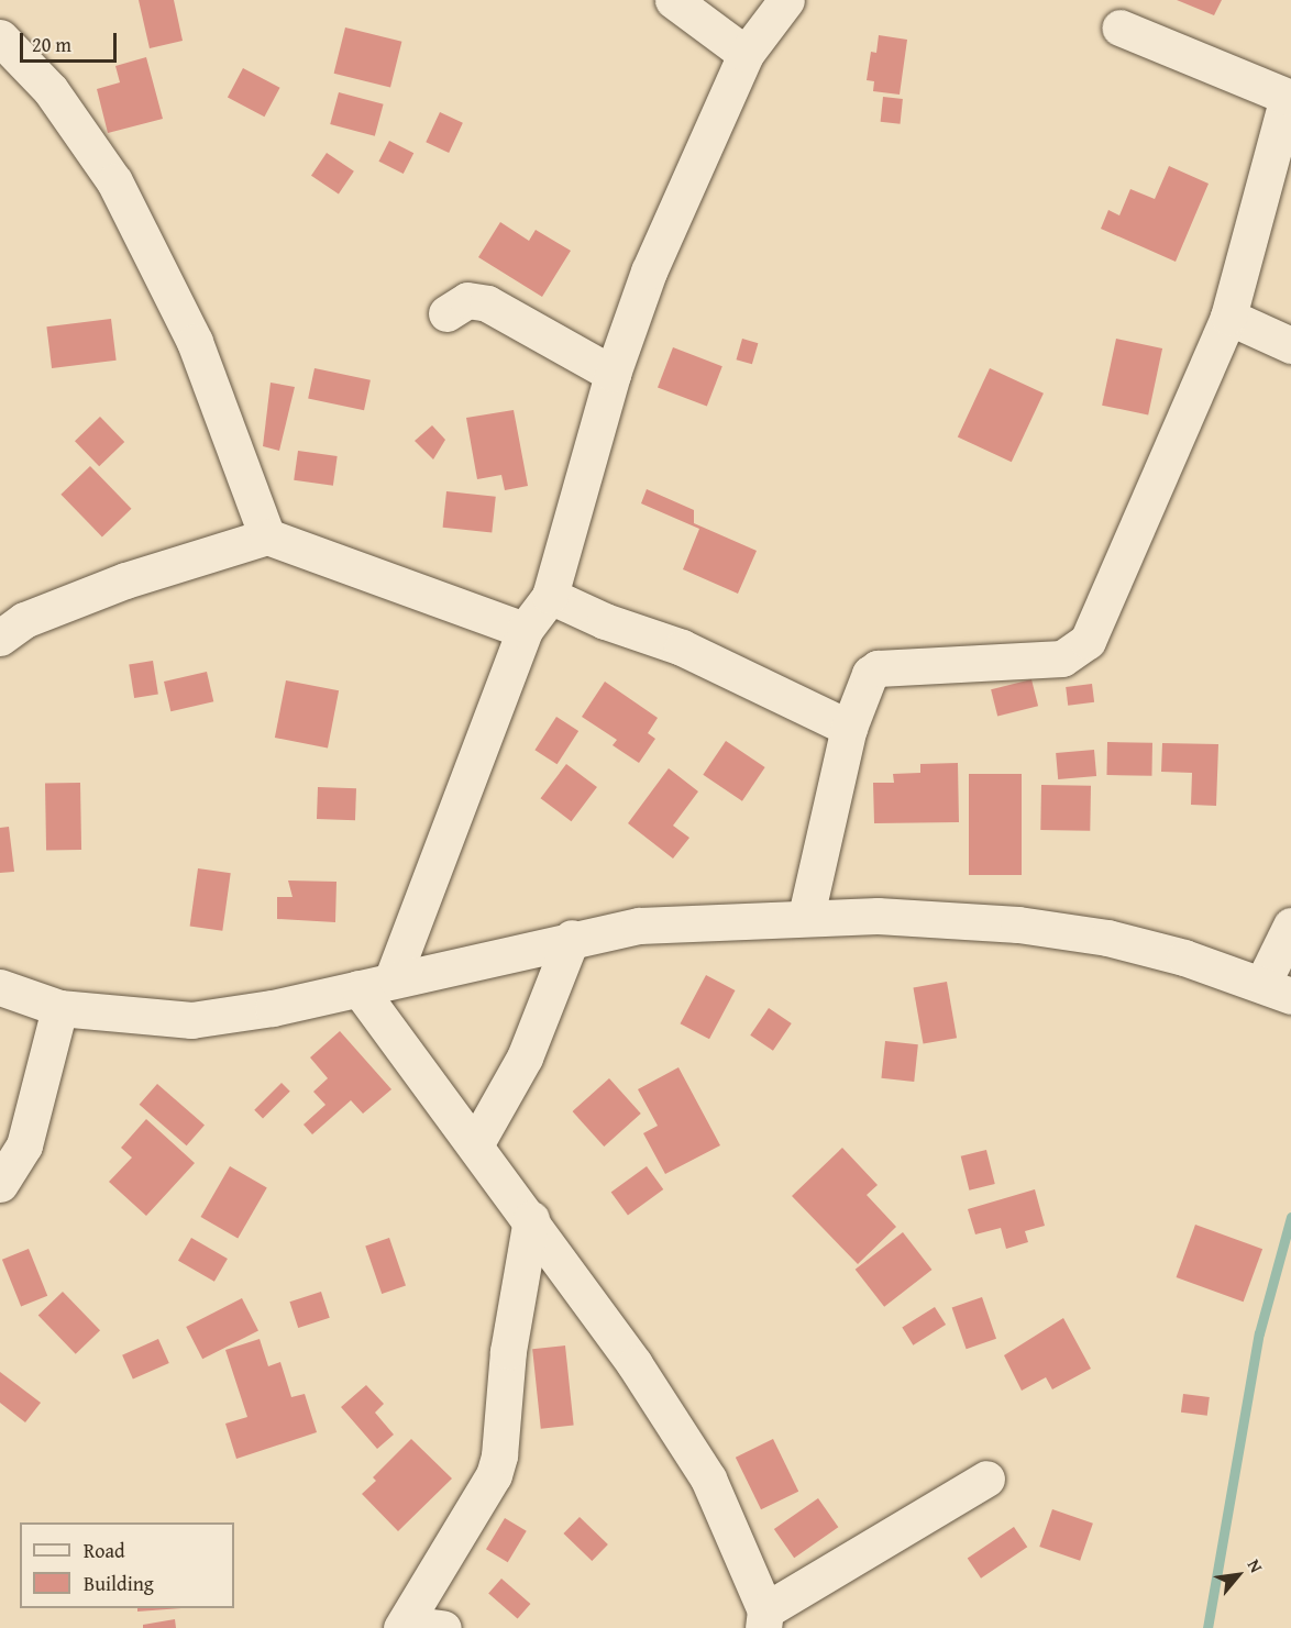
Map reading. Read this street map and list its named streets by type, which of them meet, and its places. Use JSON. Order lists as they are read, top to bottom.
{
  "legend": ["Road", "Building"],
  "scale_bar": "20 m",
  "north": "top right"
}
